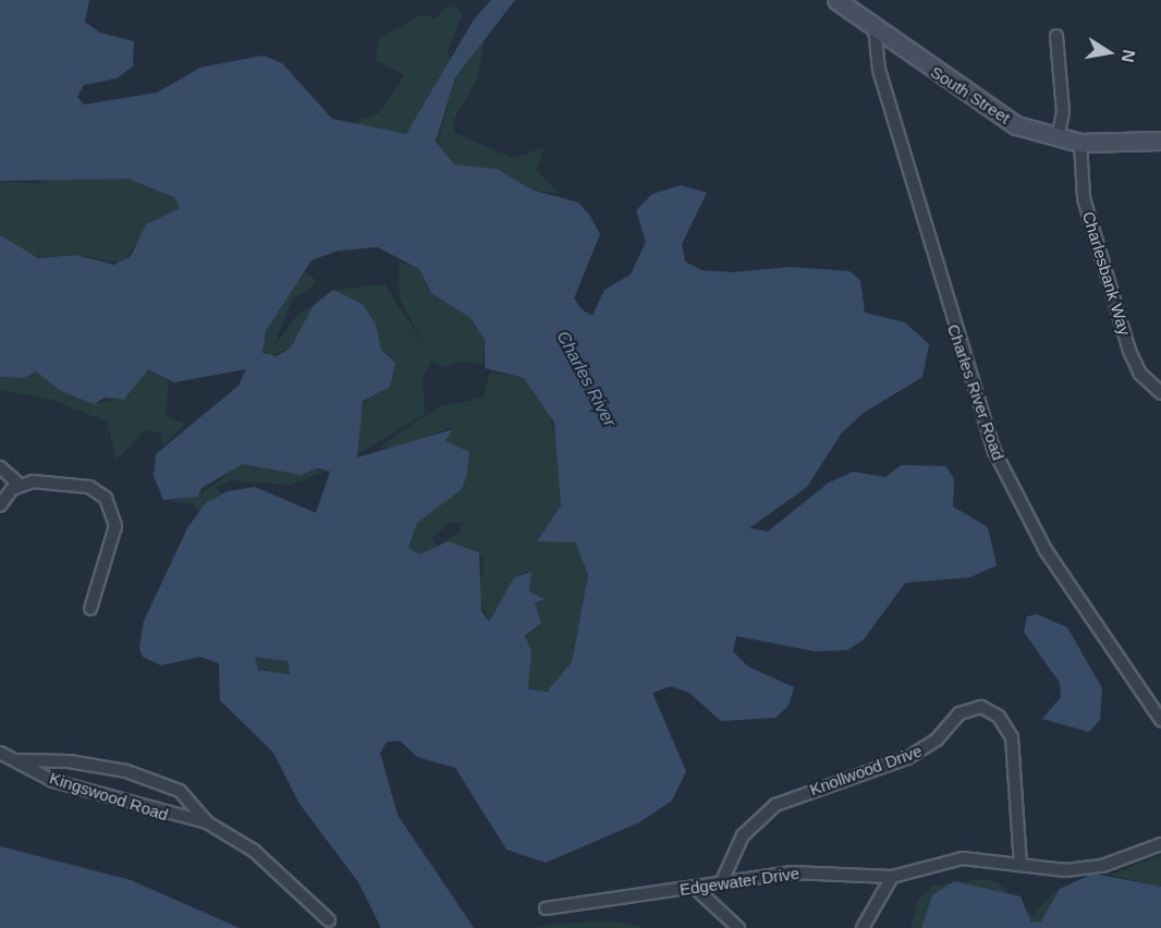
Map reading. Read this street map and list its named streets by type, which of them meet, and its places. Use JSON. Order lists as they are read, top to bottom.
{
  "streets": {
    "main road": ["South Street"],
    "street": [
      "Charlesbank Way",
      "Charles River Road",
      "Knollwood Drive",
      "Kingswood Road",
      "Edgewater Drive"
    ]
  },
  "crossings": [
    ["South Street", "Charlesbank Way"],
    ["South Street", "Charles River Road"],
    ["Knollwood Drive", "Edgewater Drive"]
  ],
  "water": ["Charles River"],
  "north": "right"
}
